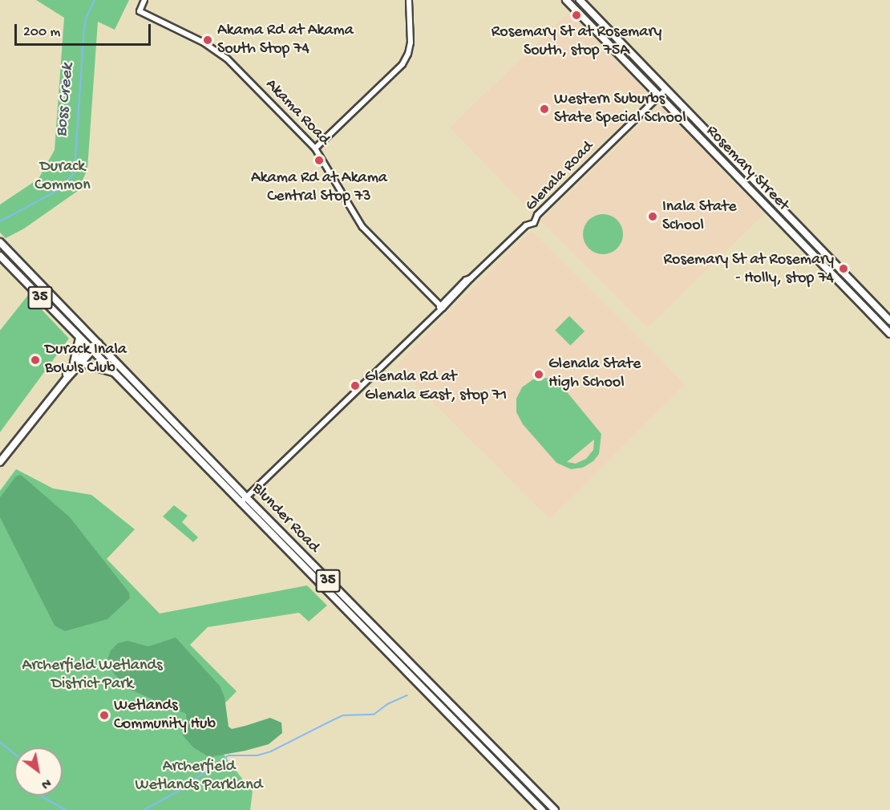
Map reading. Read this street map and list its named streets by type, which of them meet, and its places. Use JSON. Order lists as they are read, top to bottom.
{
  "streets": {
    "main road": ["Rosemary Street", "35", "Blunder Road"],
    "street": ["Akama Road", "Glenala Road"]
  },
  "crossings": [
    ["Akama Road", "Glenala Road"],
    ["Rosemary Street", "Glenala Road"],
    ["Glenala Road", "Blunder Road"]
  ],
  "water": ["Boss Creek"],
  "parks": ["Durack Common", "Archerfield Wetlands District Park", "Archerfield Wetlands Parkland"],
  "places": [
    "Rosemary St at Rosemary South, stop 75A",
    "Akama Rd at Akama South Stop 74",
    "Western Suburbs State Special School",
    "Akama Rd at Akama Central Stop 73",
    "Inala State School",
    "Rosemary St at Rosemary - Holly, stop 74",
    "Durack Inala Bowls Club",
    "Glenala State High School",
    "Glenala Rd at Glenala East, stop 71",
    "Wetlands Community Hub"
  ],
  "scale_bar": "200 m",
  "north": "bottom right"
}
